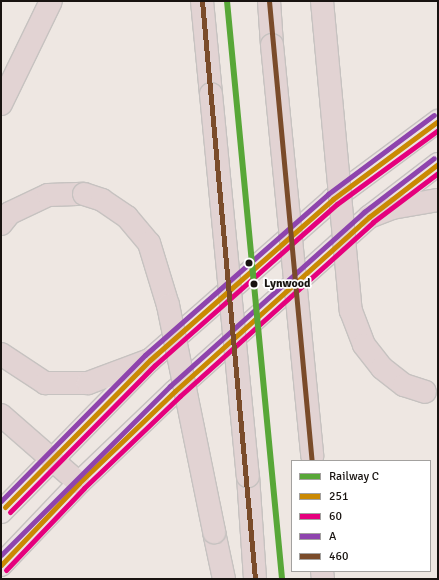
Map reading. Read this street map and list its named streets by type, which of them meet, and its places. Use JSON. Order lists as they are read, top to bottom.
{
  "places": ["Lynwood"],
  "lines": [
    "rail line C",
    "transit line 460",
    "transit line A",
    "transit line 251",
    "transit line 60"
  ],
  "legend": [
    "Railway C",
    "251",
    "60",
    "A",
    "460"
  ]
}
